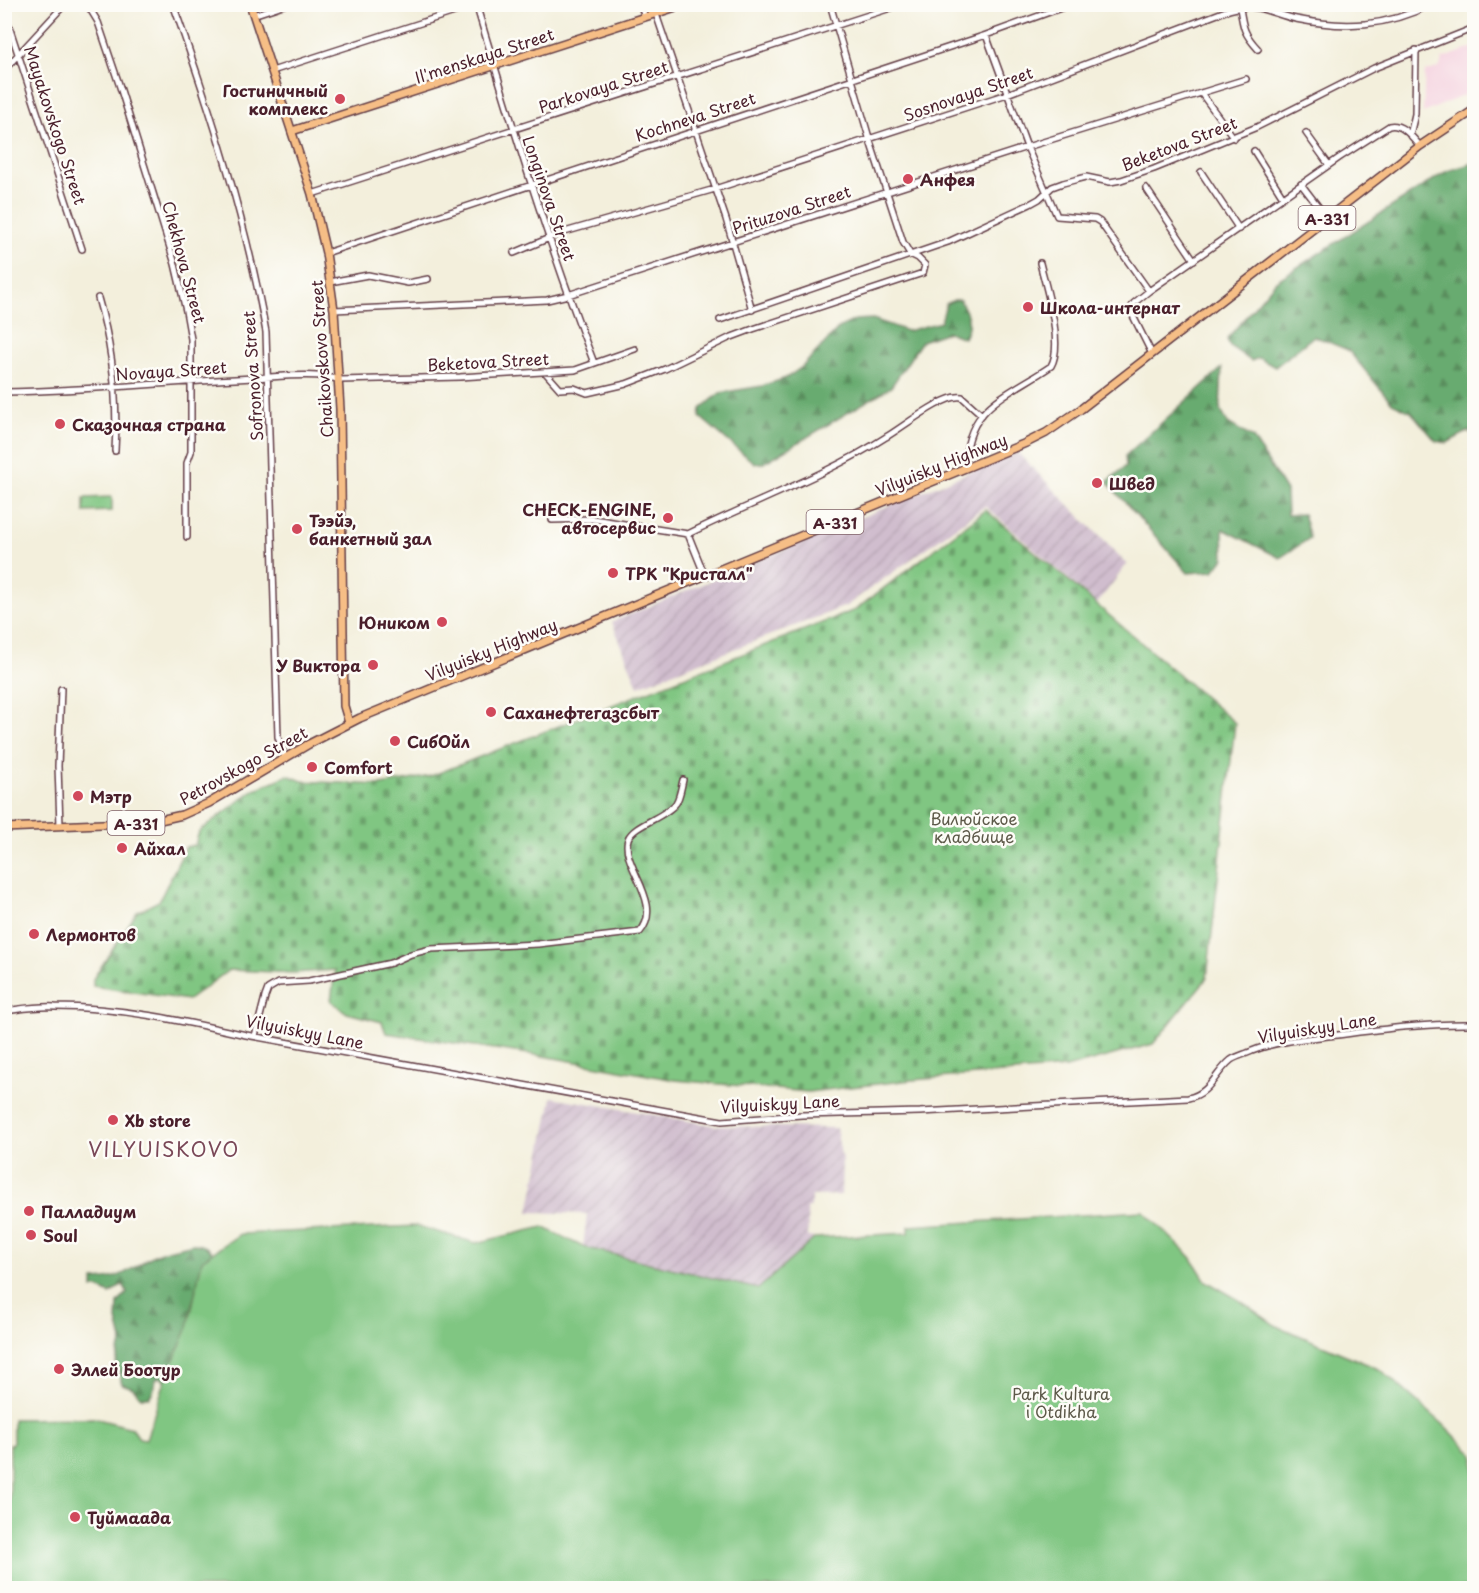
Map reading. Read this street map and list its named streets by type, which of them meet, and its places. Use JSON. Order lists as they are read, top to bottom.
{
  "streets": {
    "main road": [
      "Il'menskaya Street",
      "А-331",
      "Chaikovskovo Street",
      "Vilyuisky Highway",
      "Petrovskogo Street"
    ],
    "street": [
      "Parkovaya Street",
      "Sosnovaya Street",
      "Kochneva Street",
      "Mayakovskogo Street",
      "Beketova Street",
      "Longinova Street",
      "Prituzova Street",
      "Chekhova Street",
      "Novaya Street",
      "Sofronova Street",
      "Vilyuiskyy Lane"
    ]
  },
  "crossings": [
    ["Il'menskaya Street", "Longinova Street"],
    ["Il'menskaya Street", "Chaikovskovo Street"],
    ["Parkovaya Street", "Longinova Street"],
    ["Parkovaya Street", "Chaikovskovo Street"],
    ["Sosnovaya Street", "Longinova Street"],
    ["Kochneva Street", "Longinova Street"],
    ["Kochneva Street", "Chaikovskovo Street"],
    ["Beketova Street", "Longinova Street"],
    ["Beketova Street", "Chaikovskovo Street"],
    ["Beketova Street", "Novaya Street"],
    ["Longinova Street", "Prituzova Street"],
    ["Prituzova Street", "Chaikovskovo Street"],
    ["Chekhova Street", "Novaya Street"],
    ["Chaikovskovo Street", "Novaya Street"],
    ["Chaikovskovo Street", "Vilyuisky Highway"],
    ["Chaikovskovo Street", "Petrovskogo Street"],
    ["Novaya Street", "Sofronova Street"],
    ["Sofronova Street", "Petrovskogo Street"],
    ["Vilyuisky Highway", "Petrovskogo Street"]
  ],
  "districts": ["VILYUISKOVO"],
  "parks": ["Вилюйское кладбище", "Park Kultura i Otdikha"],
  "places": [
    "Гостиничный комплекс",
    "Анфея",
    "Школа-интернат",
    "Сказочная страна",
    "Швед",
    "CHECK-ENGINE, автосервис",
    "Тээйэ, банкетный зал",
    "ТРК \"Кристалл\"",
    "Юником",
    "У Виктора",
    "Саханефтегазсбыт",
    "СибОйл",
    "Comfort",
    "Мэтр",
    "Айхал",
    "Лермонтов",
    "Xb store",
    "Палладиум",
    "Soul",
    "Эллей Боотур",
    "Туймаада"
  ]
}
